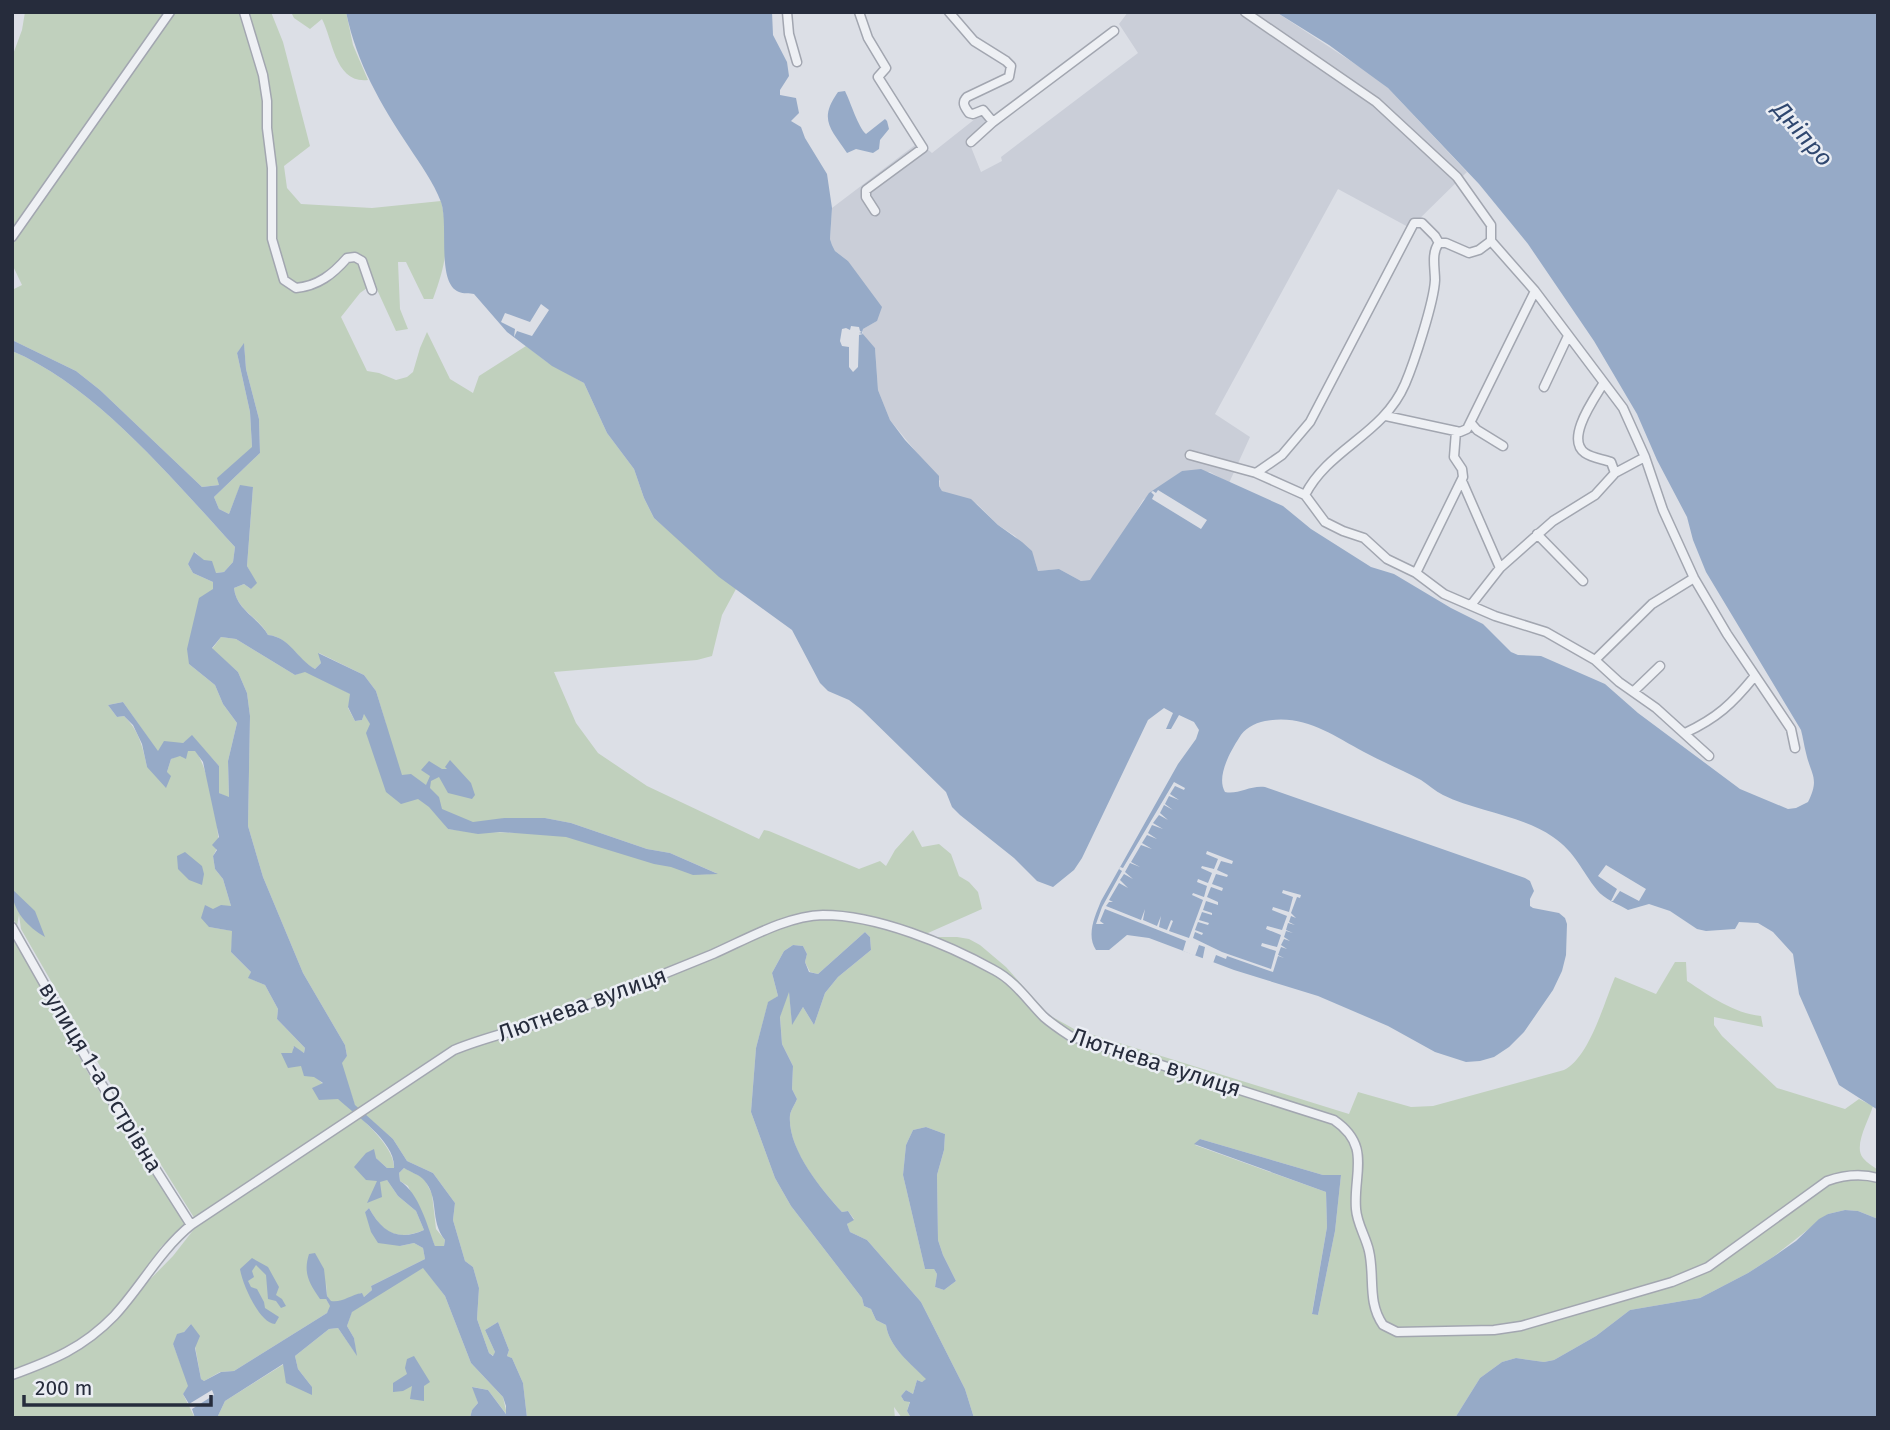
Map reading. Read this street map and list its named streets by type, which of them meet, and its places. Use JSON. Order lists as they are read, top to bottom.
{
  "streets": {
    "street": ["Лютнева вулиця", "вулиця 1-а Острівна"]
  },
  "crossings": [
    ["Лютнева вулиця", "вулиця 1-а Острівна"]
  ],
  "water": ["Дніпро"],
  "scale_bar": "200 m"
}
